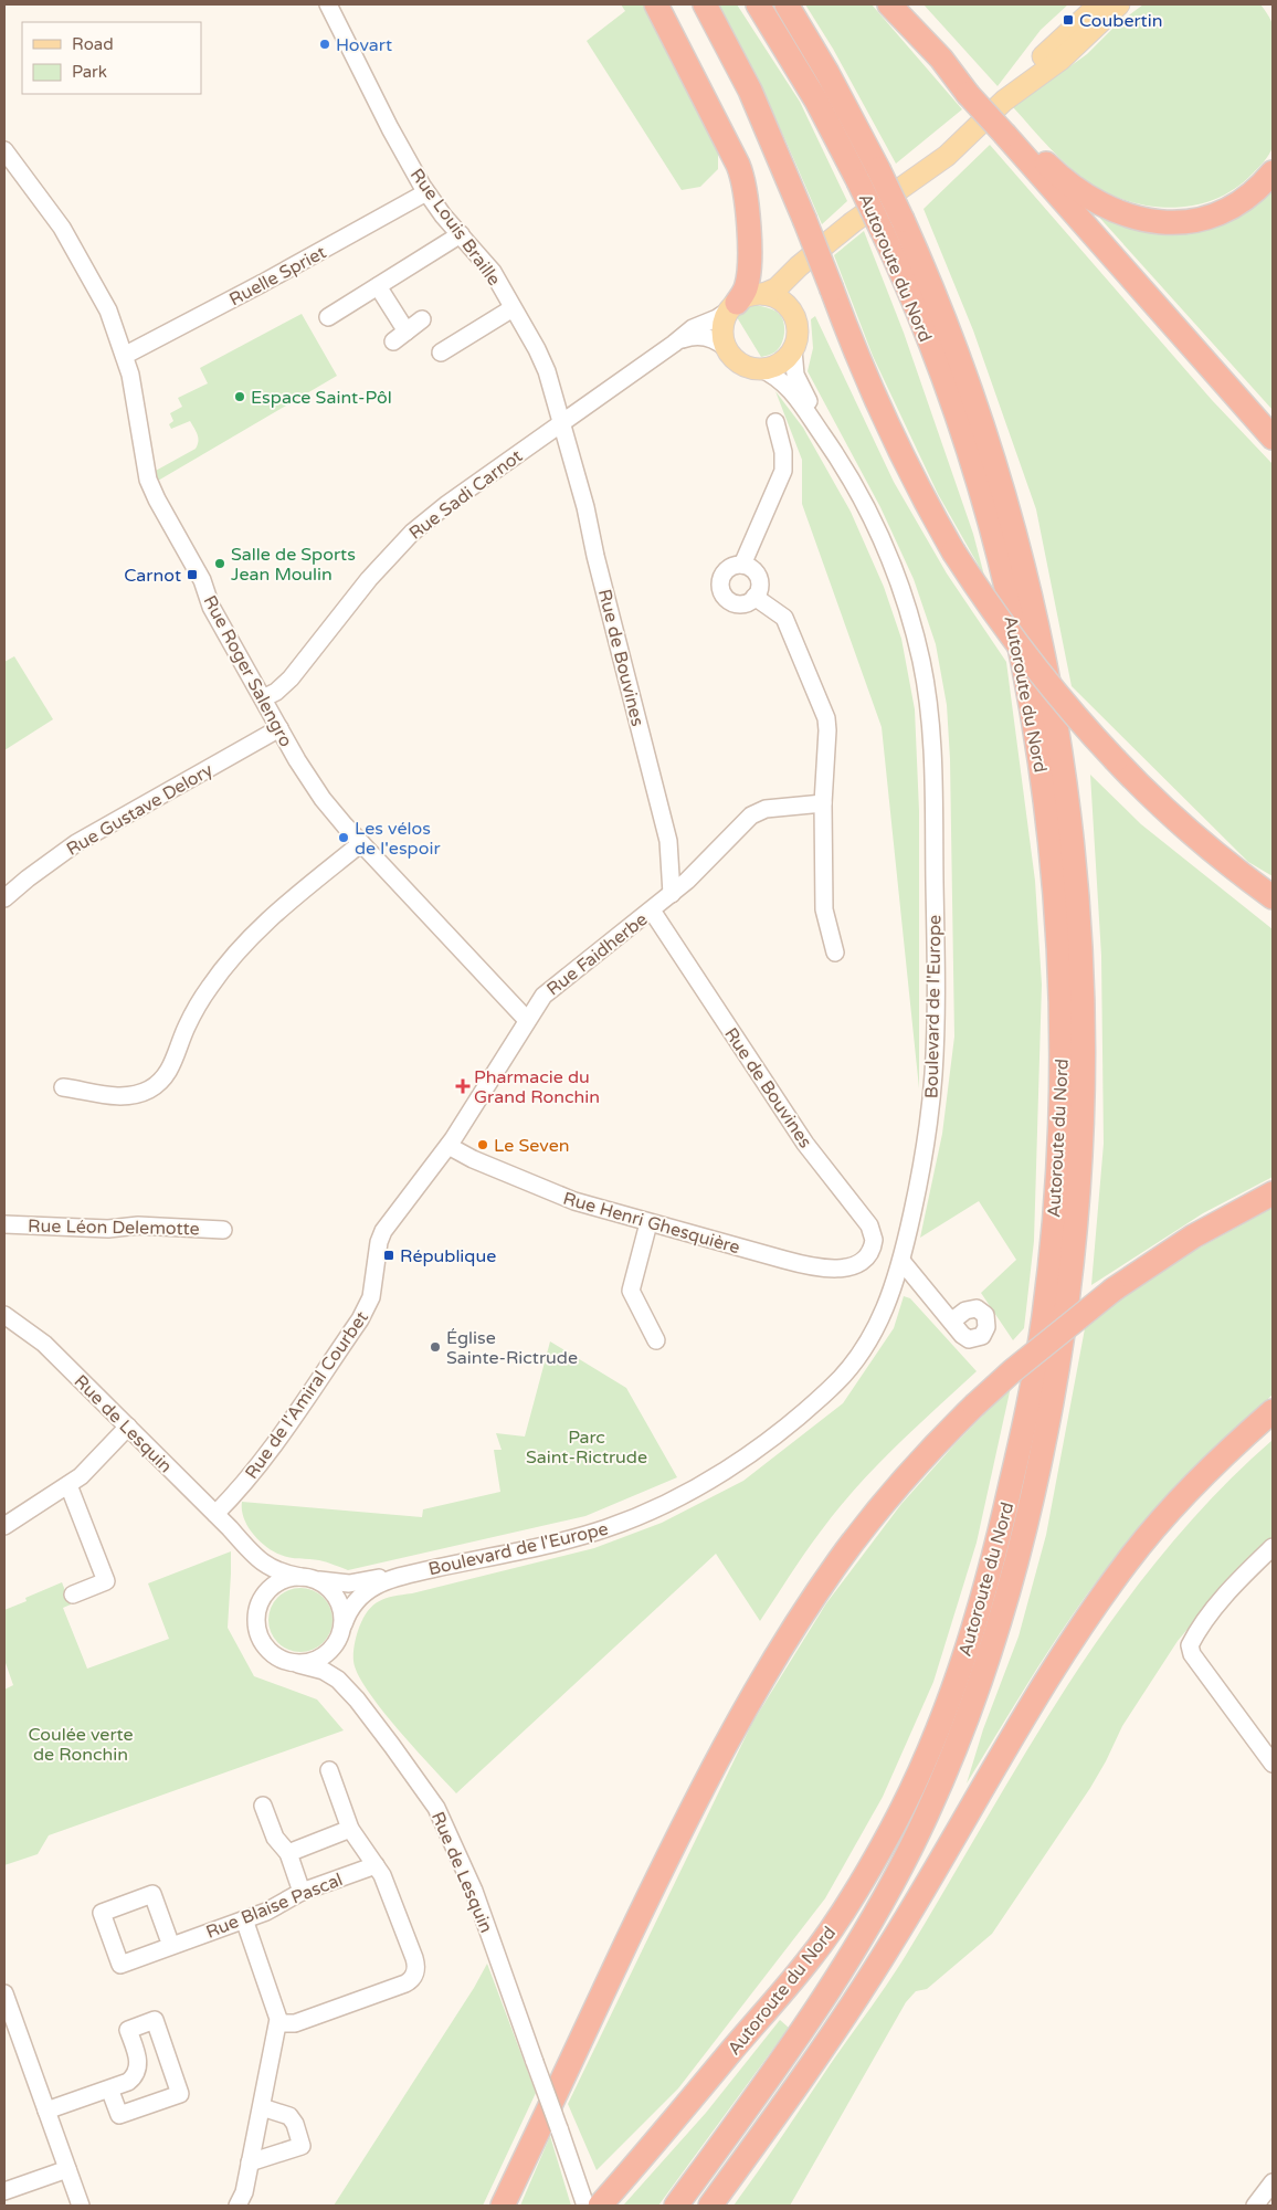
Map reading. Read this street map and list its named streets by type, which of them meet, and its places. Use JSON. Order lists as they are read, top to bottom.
{
  "streets": {
    "highway": ["Autoroute du Nord"],
    "street": [
      "Rue Louis Braille",
      "Ruelle Spriet",
      "Rue Sadi Carnot",
      "Rue de Bouvines",
      "Rue Roger Salengro",
      "Rue Gustave Delory",
      "Rue Faidherbe",
      "Boulevard de l'Europe",
      "Rue Henri Ghesquière",
      "Rue Léon Delemotte",
      "Rue de l'Amiral Courbet",
      "Rue de Lesquin",
      "Rue Blaise Pascal"
    ]
  },
  "crossings": [
    ["Rue Louis Braille", "Ruelle Spriet"],
    ["Rue Louis Braille", "Rue Sadi Carnot"],
    ["Rue Louis Braille", "Rue de Bouvines"],
    ["Ruelle Spriet", "Rue Roger Salengro"],
    ["Rue Sadi Carnot", "Rue de Bouvines"],
    ["Rue Sadi Carnot", "Rue Roger Salengro"],
    ["Rue Sadi Carnot", "Boulevard de l'Europe"],
    ["Rue de Bouvines", "Rue Faidherbe"],
    ["Rue de Bouvines", "Rue Henri Ghesquière"],
    ["Rue Roger Salengro", "Rue Gustave Delory"],
    ["Rue Roger Salengro", "Rue Faidherbe"],
    ["Rue Faidherbe", "Rue Henri Ghesquière"],
    ["Rue Faidherbe", "Rue de l'Amiral Courbet"],
    ["Rue Henri Ghesquière", "Rue de l'Amiral Courbet"],
    ["Rue de l'Amiral Courbet", "Rue de Lesquin"]
  ],
  "parks": ["Parc Saint-Rictrude", "Coulée verte de Ronchin"],
  "places": {
    "transit": ["Coubertin", "Carnot", "République"],
    "other": [
      "Hovart",
      "Espace Saint-Pôl",
      "Salle de Sports Jean Moulin",
      "Les vélos de l'espoir",
      "Le Seven",
      "Église Sainte-Rictrude"
    ],
    "health": ["Pharmacie du Grand Ronchin"]
  },
  "legend": ["Road", "Park"]
}
